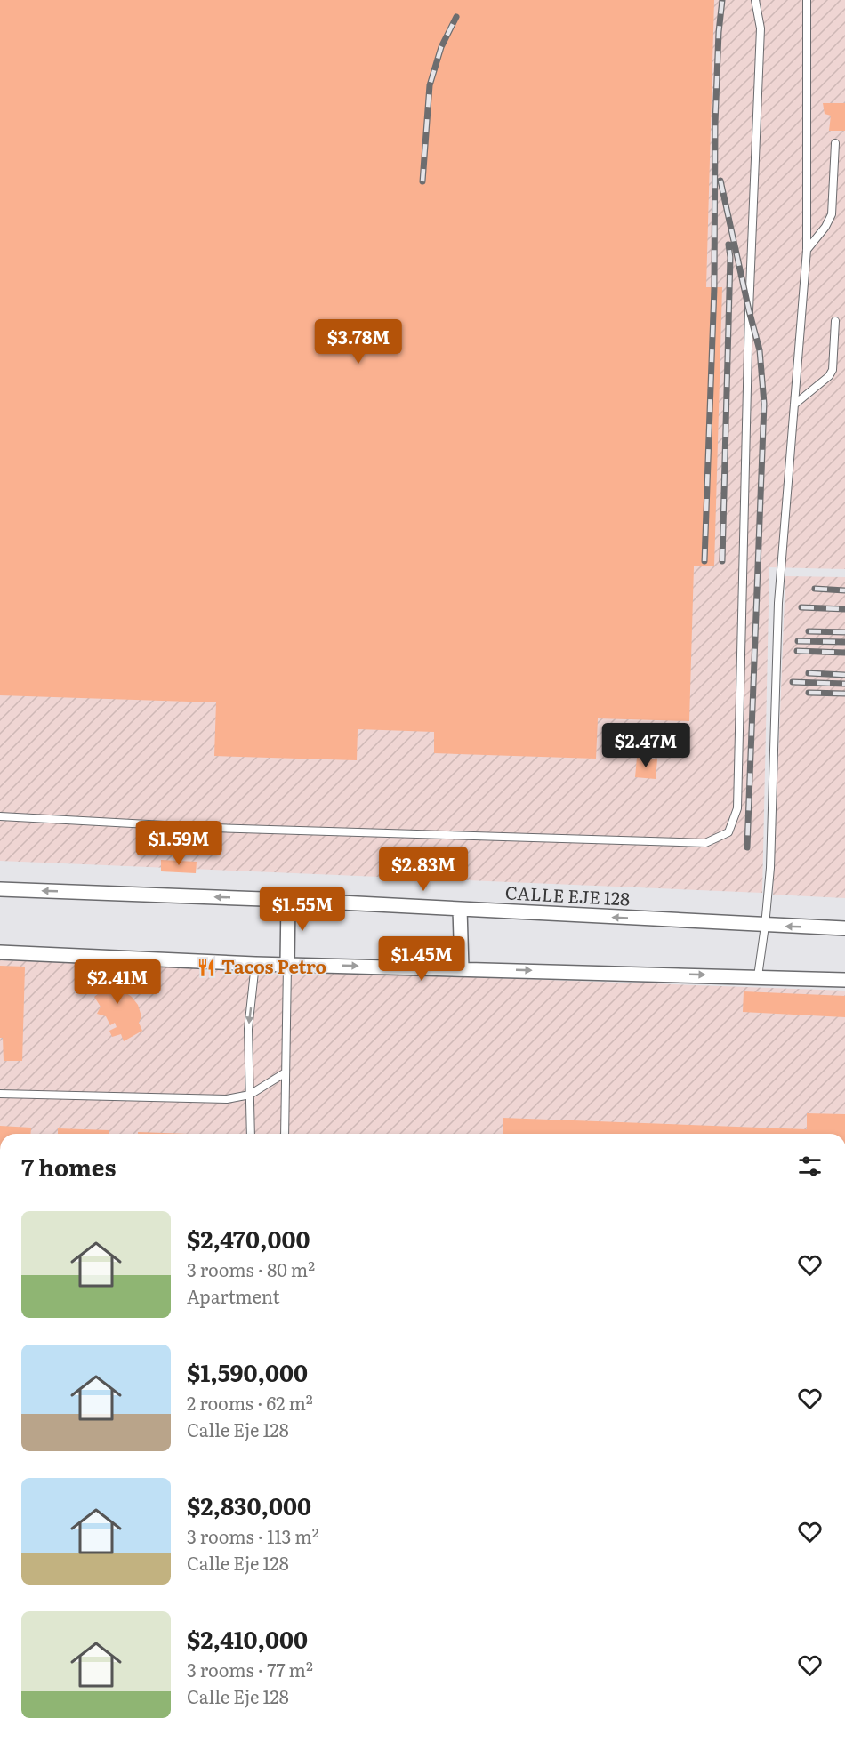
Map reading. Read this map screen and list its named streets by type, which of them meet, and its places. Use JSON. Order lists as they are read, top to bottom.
{
  "streets": {
    "street": ["CALLE EJE 128"]
  },
  "places": {
    "restaurant": ["Tacos Petro"]
  },
  "page": {
    "price": [
      "$3.78M",
      "$2.47M",
      "$1.59M",
      "$2.83M",
      "$1.55M",
      "$1.45M",
      "$2.41M"
    ],
    "heading": "7 homes",
    "list": [
      {
        "name": "$2,470,000",
        "note": "3 rooms · 80 m² · Apartment"
      },
      {
        "name": "$1,590,000",
        "note": "2 rooms · 62 m² · Calle Eje 128"
      },
      {
        "name": "$2,830,000",
        "note": "3 rooms · 113 m² · Calle Eje 128"
      },
      {
        "name": "$2,410,000",
        "note": "3 rooms · 77 m² · Calle Eje 128"
      }
    ]
  }
}
